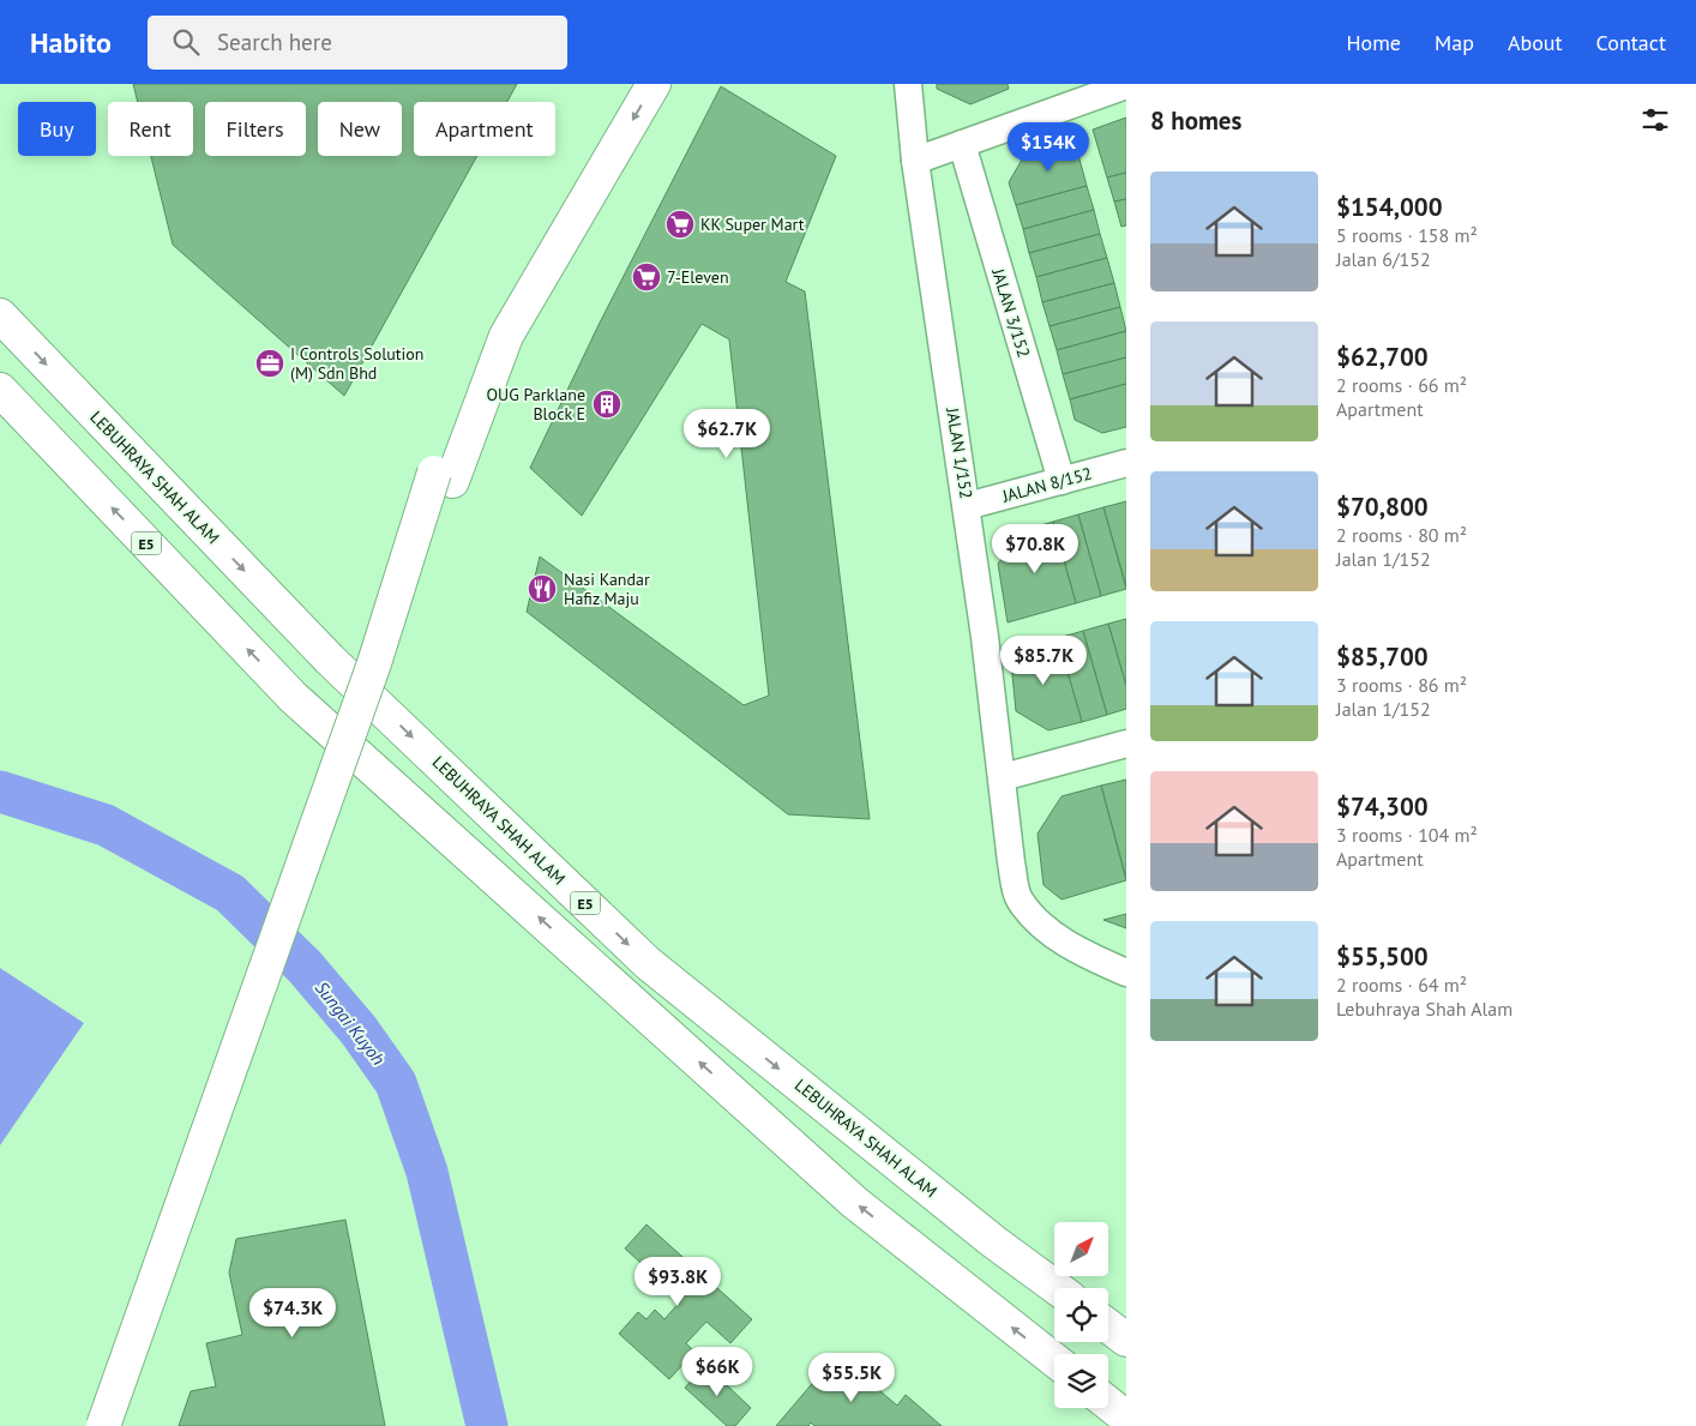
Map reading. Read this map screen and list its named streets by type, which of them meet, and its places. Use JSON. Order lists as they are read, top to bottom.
{
  "streets": {
    "main road": ["LEBUHRAYA SHAH ALAM", "E5"],
    "street": ["JALAN 3/152", "JALAN 1/152", "JALAN 8/152"]
  },
  "crossings": [
    ["JALAN 3/152", "JALAN 8/152"],
    ["JALAN 1/152", "JALAN 8/152"]
  ],
  "water": ["Sungai Kuyoh"],
  "places": {
    "supermarket": ["KK Super Mart", "7-Eleven"],
    "office": ["I Controls Solution (M) Sdn Bhd"],
    "building": ["OUG Parklane Block E"],
    "restaurant": ["Nasi Kandar Hafiz Maju"]
  },
  "north": "top right",
  "page": {
    "header": "Habito",
    "search": "Search here",
    "nav": [
      "Home",
      "Map",
      "About",
      "Contact"
    ],
    "heading": "8 homes",
    "chip": [
      "Buy",
      "Rent",
      "Filters",
      "New",
      "Apartment"
    ],
    "price": [
      "$154K",
      "$62.7K",
      "$70.8K",
      "$85.7K",
      "$93.8K",
      "$74.3K",
      "$66K",
      "$55.5K"
    ],
    "list": [
      {
        "name": "$154,000",
        "note": "5 rooms · 158 m² · Jalan 6/152"
      },
      {
        "name": "$62,700",
        "note": "2 rooms · 66 m² · Apartment"
      },
      {
        "name": "$70,800",
        "note": "2 rooms · 80 m² · Jalan 1/152"
      },
      {
        "name": "$85,700",
        "note": "3 rooms · 86 m² · Jalan 1/152"
      },
      {
        "name": "$74,300",
        "note": "3 rooms · 104 m² · Apartment"
      },
      {
        "name": "$55,500",
        "note": "2 rooms · 64 m² · Lebuhraya Shah Alam"
      }
    ]
  }
}
